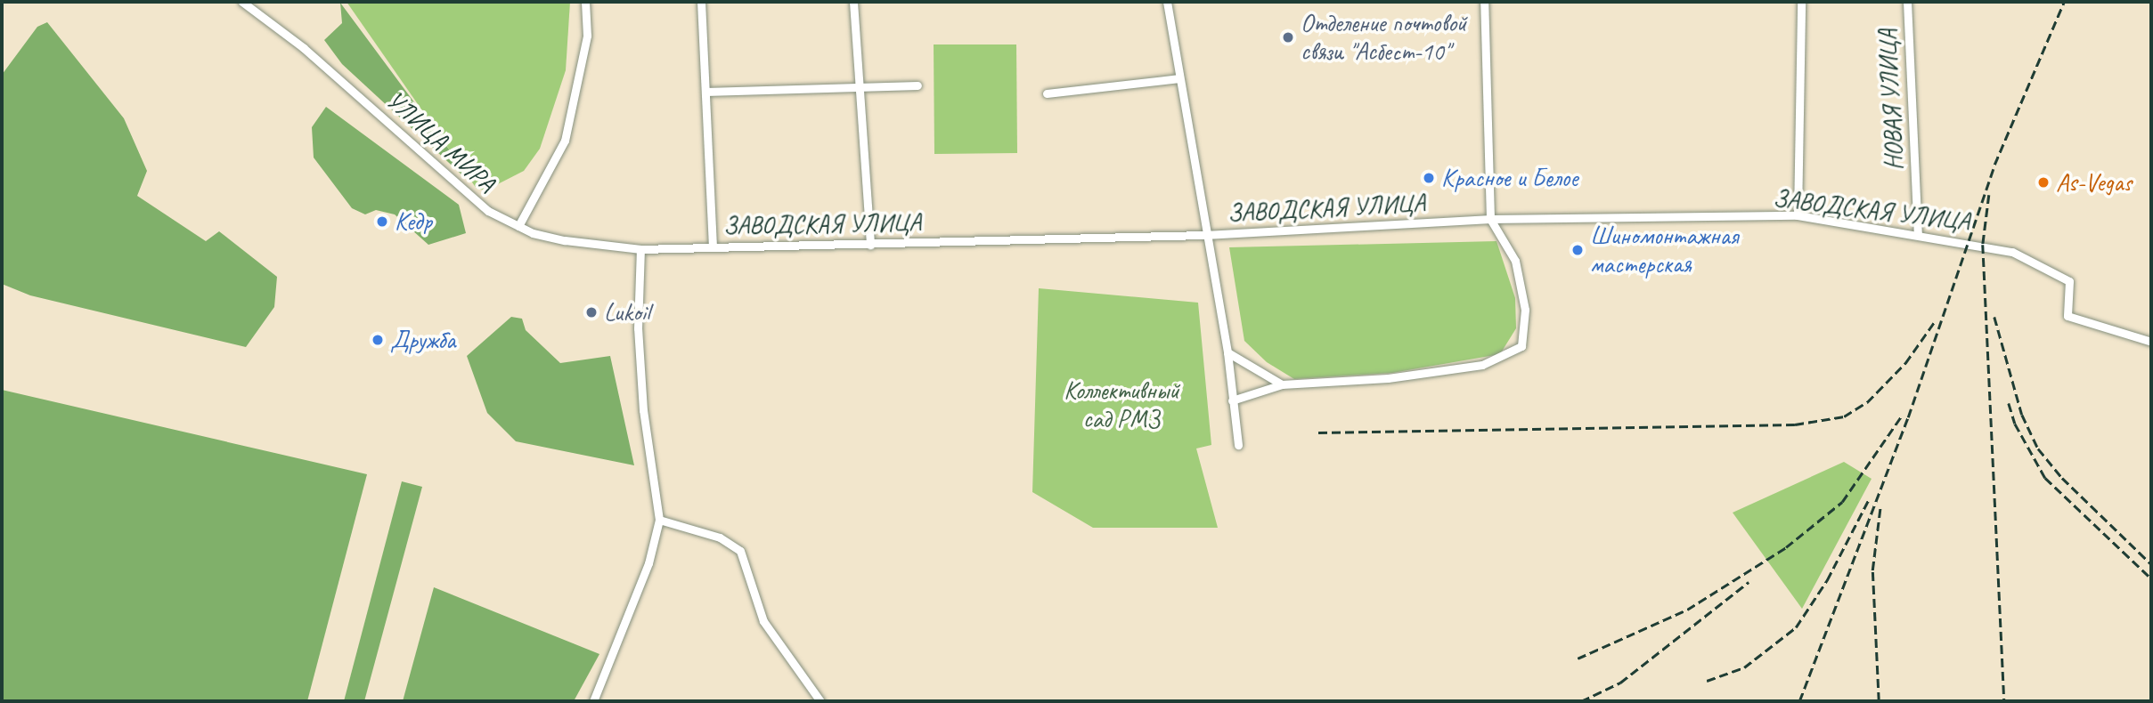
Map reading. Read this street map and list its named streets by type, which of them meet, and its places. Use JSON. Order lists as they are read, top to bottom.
{
  "streets": {
    "street": ["НОВАЯ УЛИЦА", "УЛИЦА МИРА", "ЗАВОДСКАЯ УЛИЦА"]
  },
  "crossings": [
    ["НОВАЯ УЛИЦА", "ЗАВОДСКАЯ УЛИЦА"],
    ["УЛИЦА МИРА", "ЗАВОДСКАЯ УЛИЦА"]
  ],
  "parks": ["Коллективный сад РМЗ"],
  "places": [
    "Отделение почтовой связи \"Асбест-10\"",
    "Красное и Белое",
    "As-Vegas",
    "Кедр",
    "Шиномонтажная мастерская",
    "Lukoil",
    "Дружба"
  ]
}
